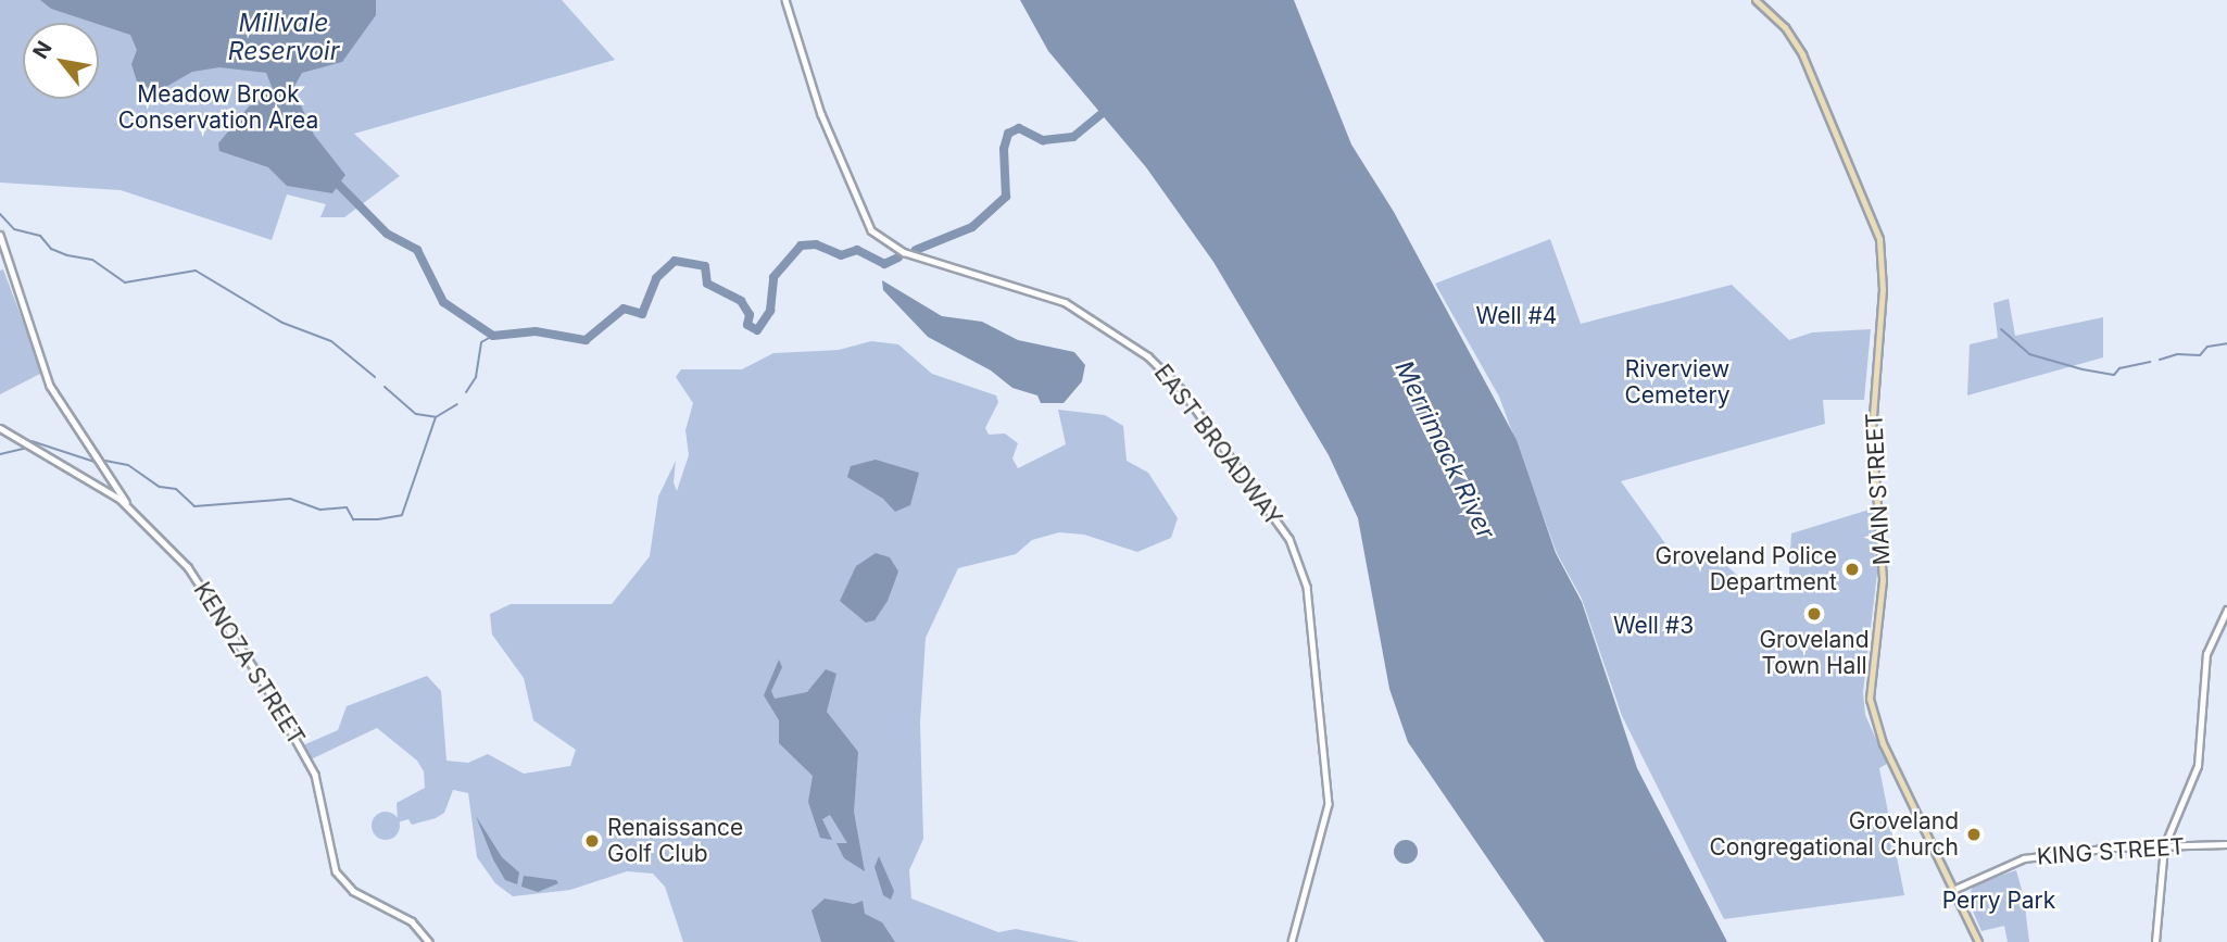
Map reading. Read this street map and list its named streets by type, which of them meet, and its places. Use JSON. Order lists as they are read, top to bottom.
{
  "streets": {
    "main road": ["MAIN STREET"],
    "street": ["EAST BROADWAY", "KENOZA STREET", "KING STREET"]
  },
  "crossings": [
    ["MAIN STREET", "KING STREET"]
  ],
  "water": ["Millvale Reservoir", "Merrimack River"],
  "parks": [
    "Meadow Brook Conservation Area",
    "Well #4",
    "Riverview Cemetery",
    "Well #3",
    "Perry Park"
  ],
  "places": [
    "Groveland Police Department",
    "Groveland Town Hall",
    "Groveland Congregational Church",
    "Renaissance Golf Club"
  ],
  "north": "top left"
}
